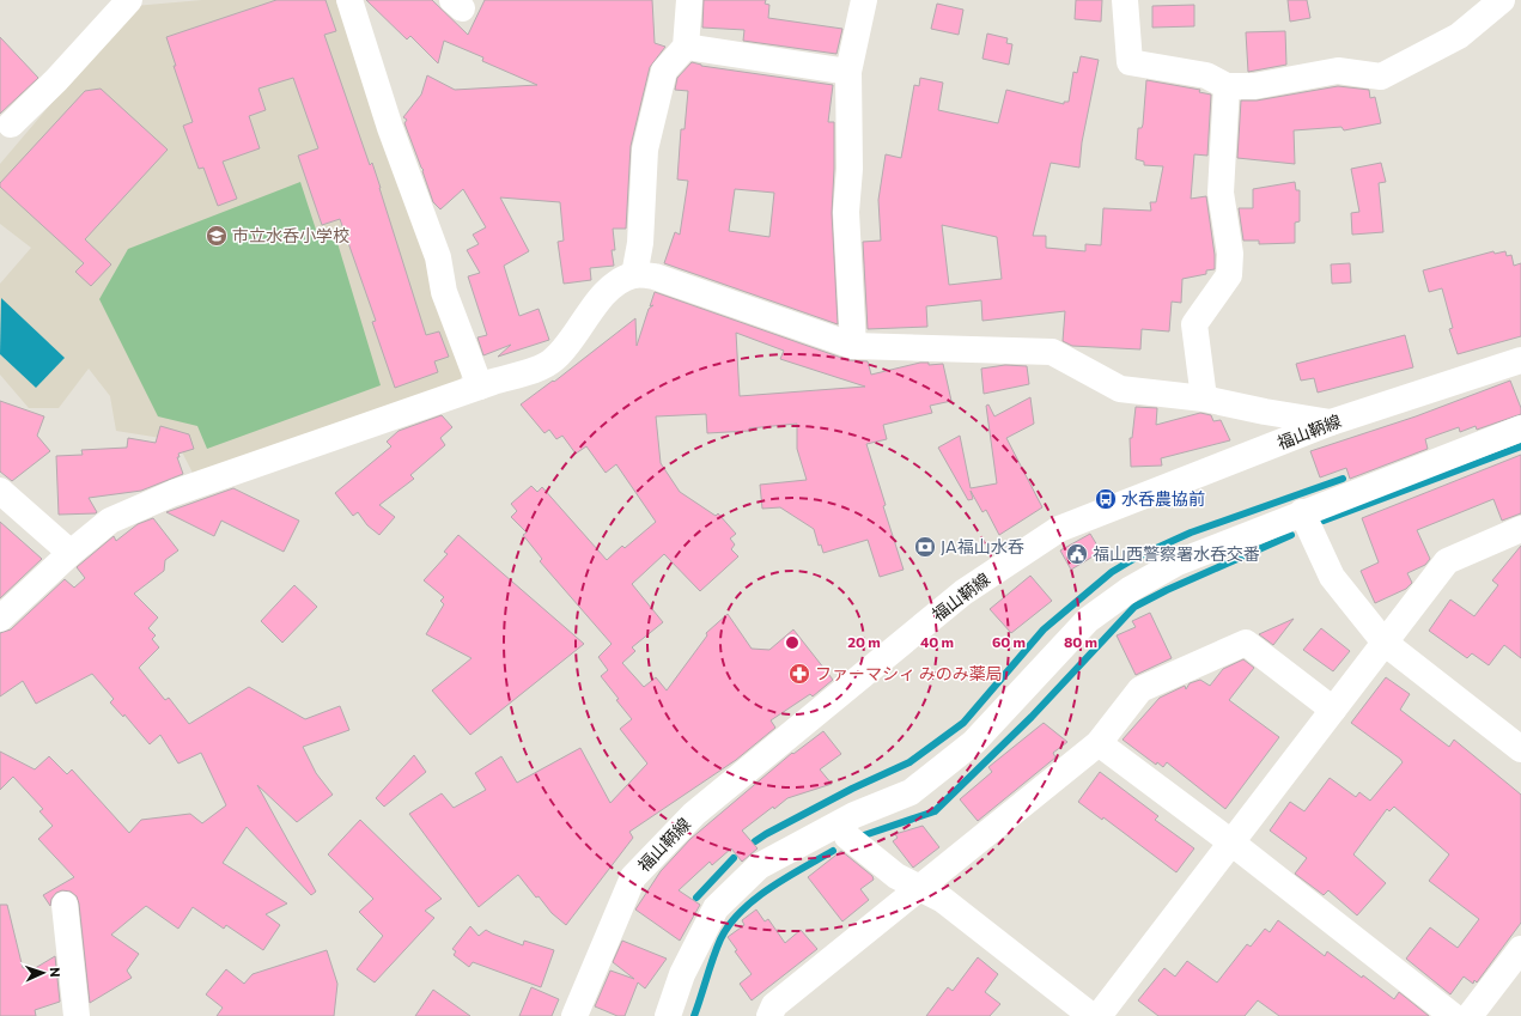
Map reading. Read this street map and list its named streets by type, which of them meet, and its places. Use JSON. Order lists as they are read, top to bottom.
{
  "streets": {
    "street": ["福山鞆線"]
  },
  "places": {
    "school or university": ["市立水呑小学校"],
    "bus stop": ["水呑農協前"],
    "bank": ["JA福山水呑"],
    "public building": ["福山西警察署水呑交番"],
    "pharmacy": ["ファーマシィ みのみ薬局"]
  },
  "north": "right",
  "rings": [
    "20 m",
    "40 m",
    "60 m",
    "80 m"
  ]
}
